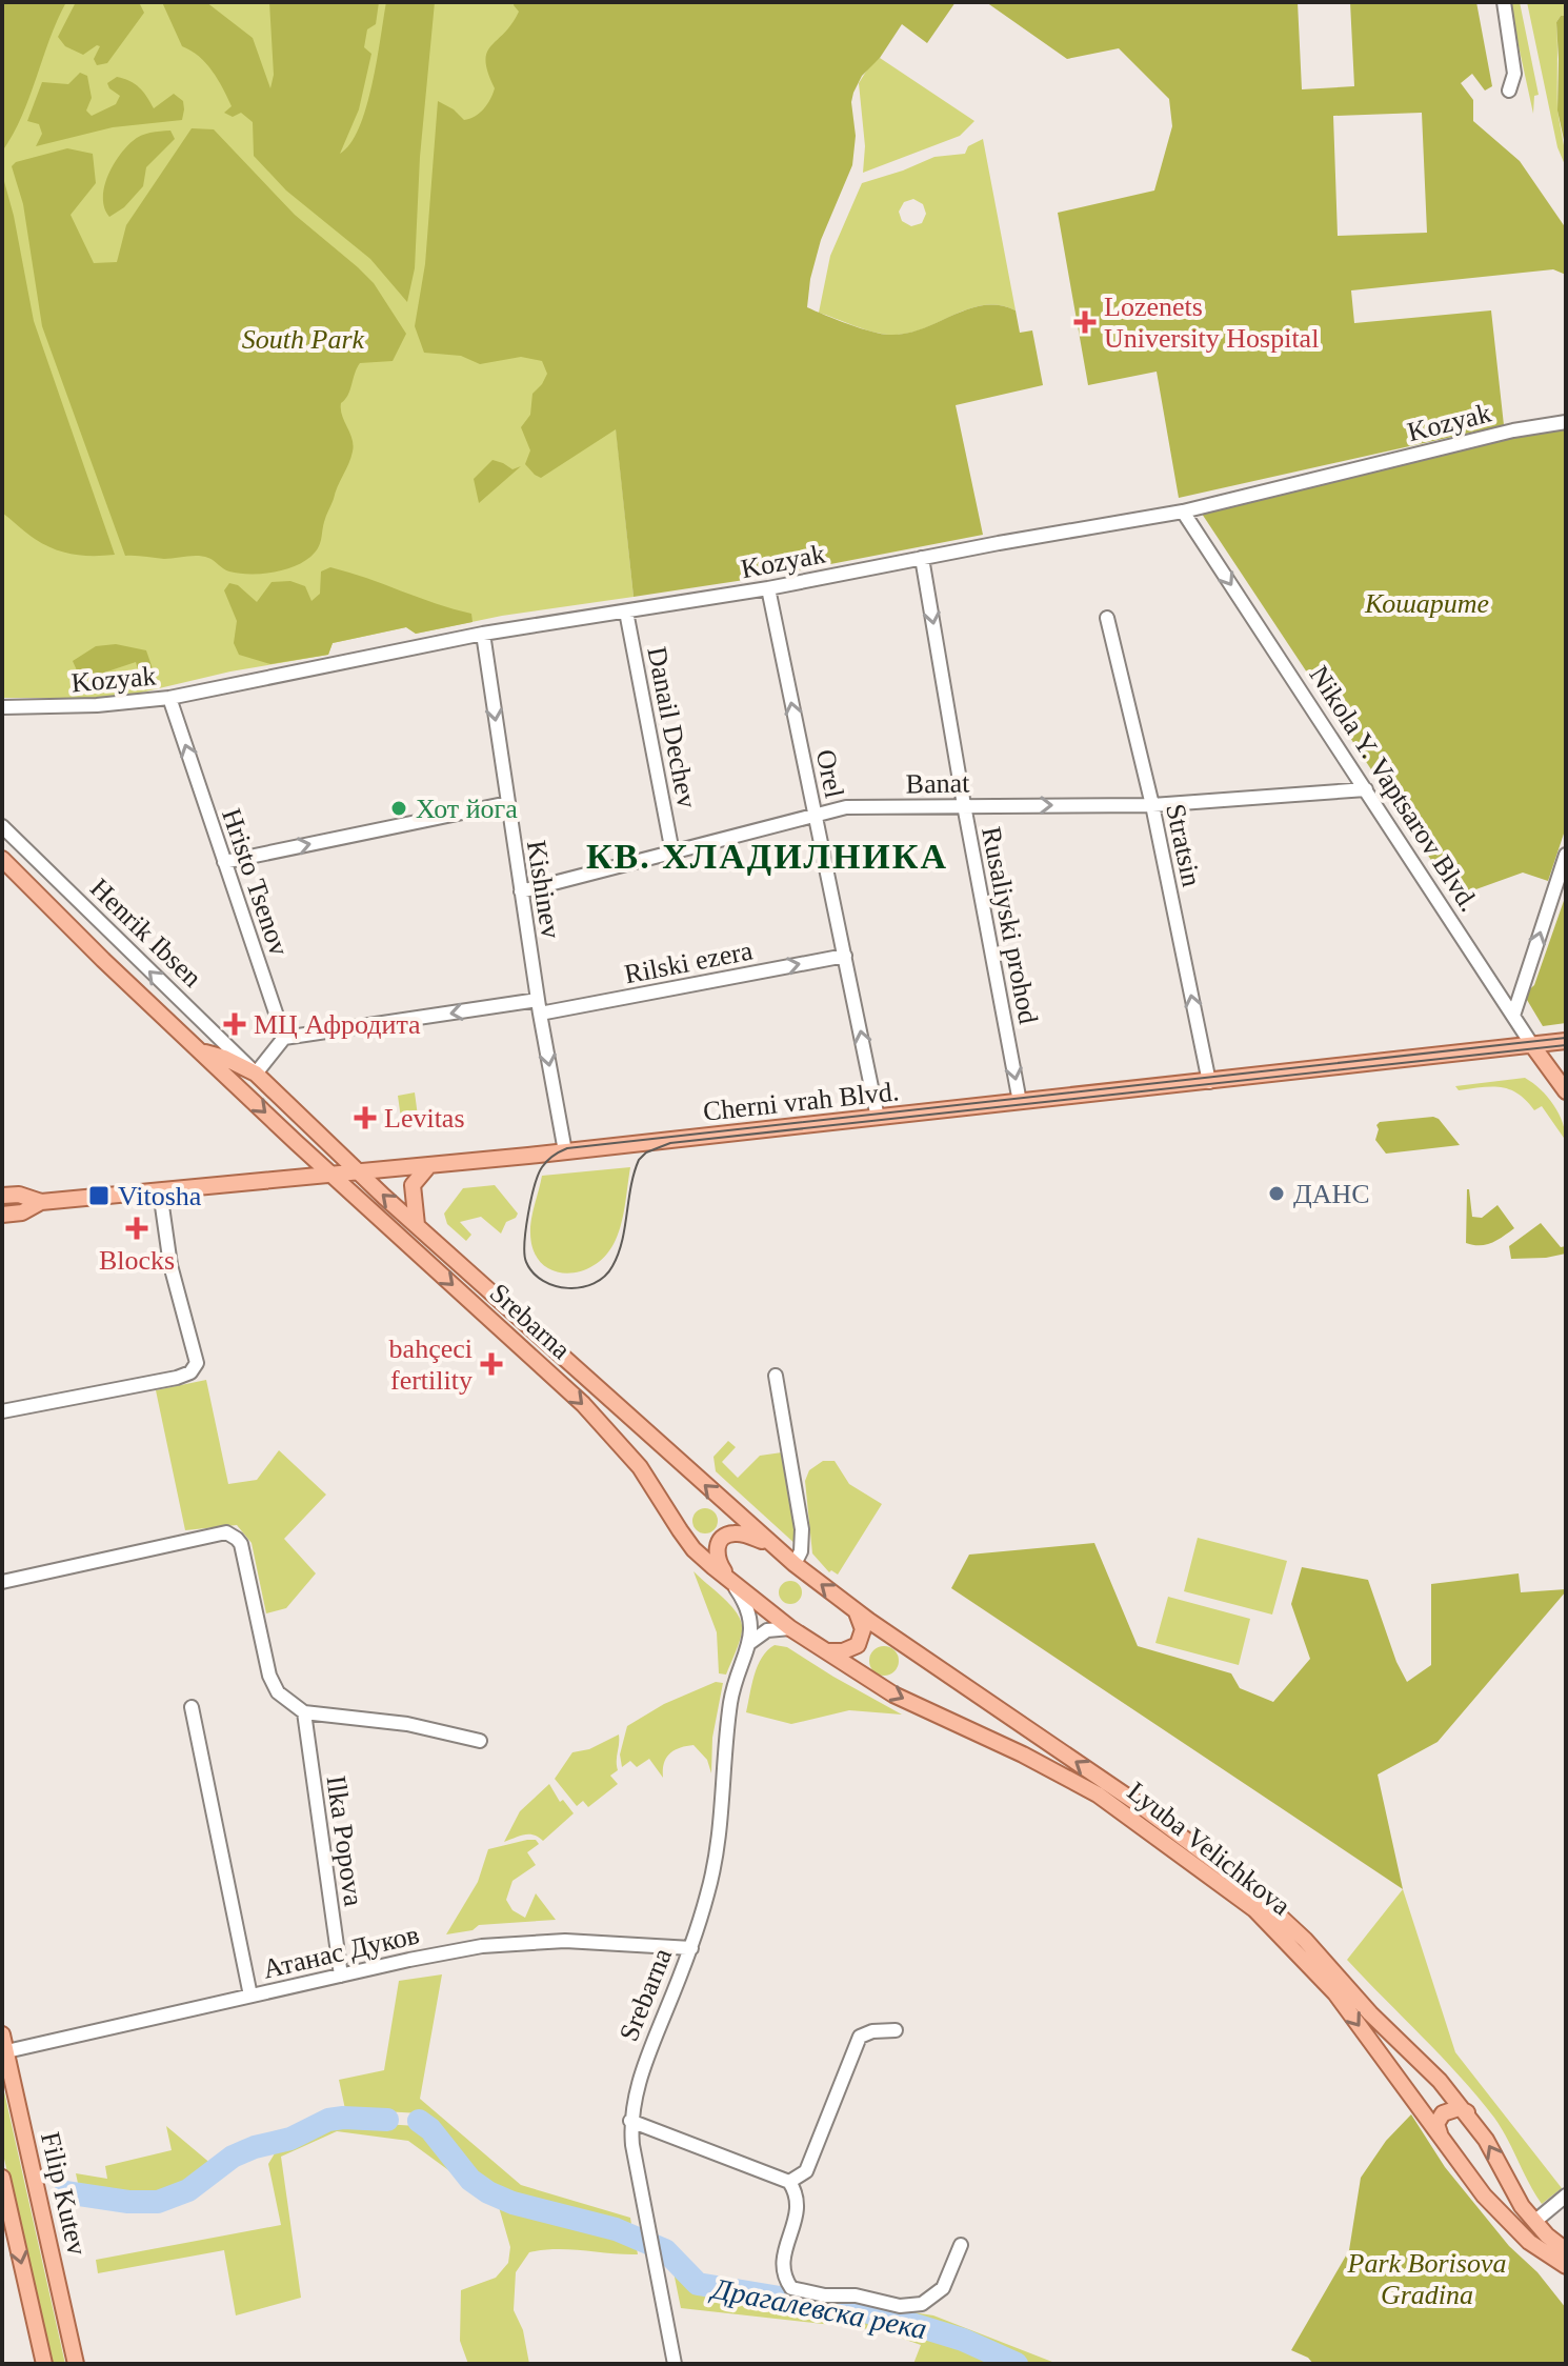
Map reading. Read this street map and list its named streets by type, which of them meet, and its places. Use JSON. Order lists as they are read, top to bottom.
{
  "streets": {
    "main road": [
      "Nikola Y. Vaptsarov Blvd.",
      "Henrik Ibsen",
      "Cherni vrah Blvd.",
      "Srebarna",
      "Lyuba Velichkova",
      "Filip Kutev"
    ],
    "street": [
      "Kozyak",
      "Danail Dechev",
      "Orel",
      "Banat",
      "Stratsin",
      "Hristo Tsenov",
      "Kishinev",
      "Rusaliyski prohod",
      "Rilski ezera",
      "Ilka Popova",
      "Атанас Дуков"
    ]
  },
  "crossings": [
    ["Kozyak", "Danail Dechev"],
    ["Kozyak", "Orel"],
    ["Kozyak", "Nikola Y. Vaptsarov Blvd."],
    ["Kozyak", "Hristo Tsenov"],
    ["Kozyak", "Kishinev"],
    ["Kozyak", "Rusaliyski prohod"],
    ["Danail Dechev", "Banat"],
    ["Orel", "Banat"],
    ["Orel", "Rilski ezera"],
    ["Orel", "Cherni vrah Blvd."],
    ["Banat", "Nikola Y. Vaptsarov Blvd."],
    ["Banat", "Stratsin"],
    ["Banat", "Kishinev"],
    ["Banat", "Rusaliyski prohod"],
    ["Nikola Y. Vaptsarov Blvd.", "Cherni vrah Blvd."],
    ["Stratsin", "Cherni vrah Blvd."],
    ["Hristo Tsenov", "Rilski ezera"],
    ["Kishinev", "Rilski ezera"],
    ["Kishinev", "Cherni vrah Blvd."],
    ["Rusaliyski prohod", "Cherni vrah Blvd."],
    ["Henrik Ibsen", "Cherni vrah Blvd."],
    ["Henrik Ibsen", "Srebarna"],
    ["Cherni vrah Blvd.", "Srebarna"],
    ["Srebarna", "Lyuba Velichkova"],
    ["Srebarna", "Атанас Дуков"],
    ["Ilka Popova", "Атанас Дуков"],
    ["Атанас Дуков", "Filip Kutev"]
  ],
  "one_way": [
    "Orel",
    "Nikola Y. Vaptsarov Blvd.",
    "Stratsin",
    "Hristo Tsenov",
    "Kishinev",
    "Rusaliyski prohod"
  ],
  "districts": ["КВ. ХЛАДИЛНИКА"],
  "water": ["Драгалевска река"],
  "parks": ["South Park", "Кошарите", "Park Borisova Gradina"],
  "places": {
    "health": [
      "Lozenets University Hospital",
      "МЦ Афродита",
      "Levitas",
      "Blocks",
      "bahçeci fertility"
    ],
    "other": ["Хот йога", "ДАНС"],
    "transit": ["Vitosha"]
  }
}
